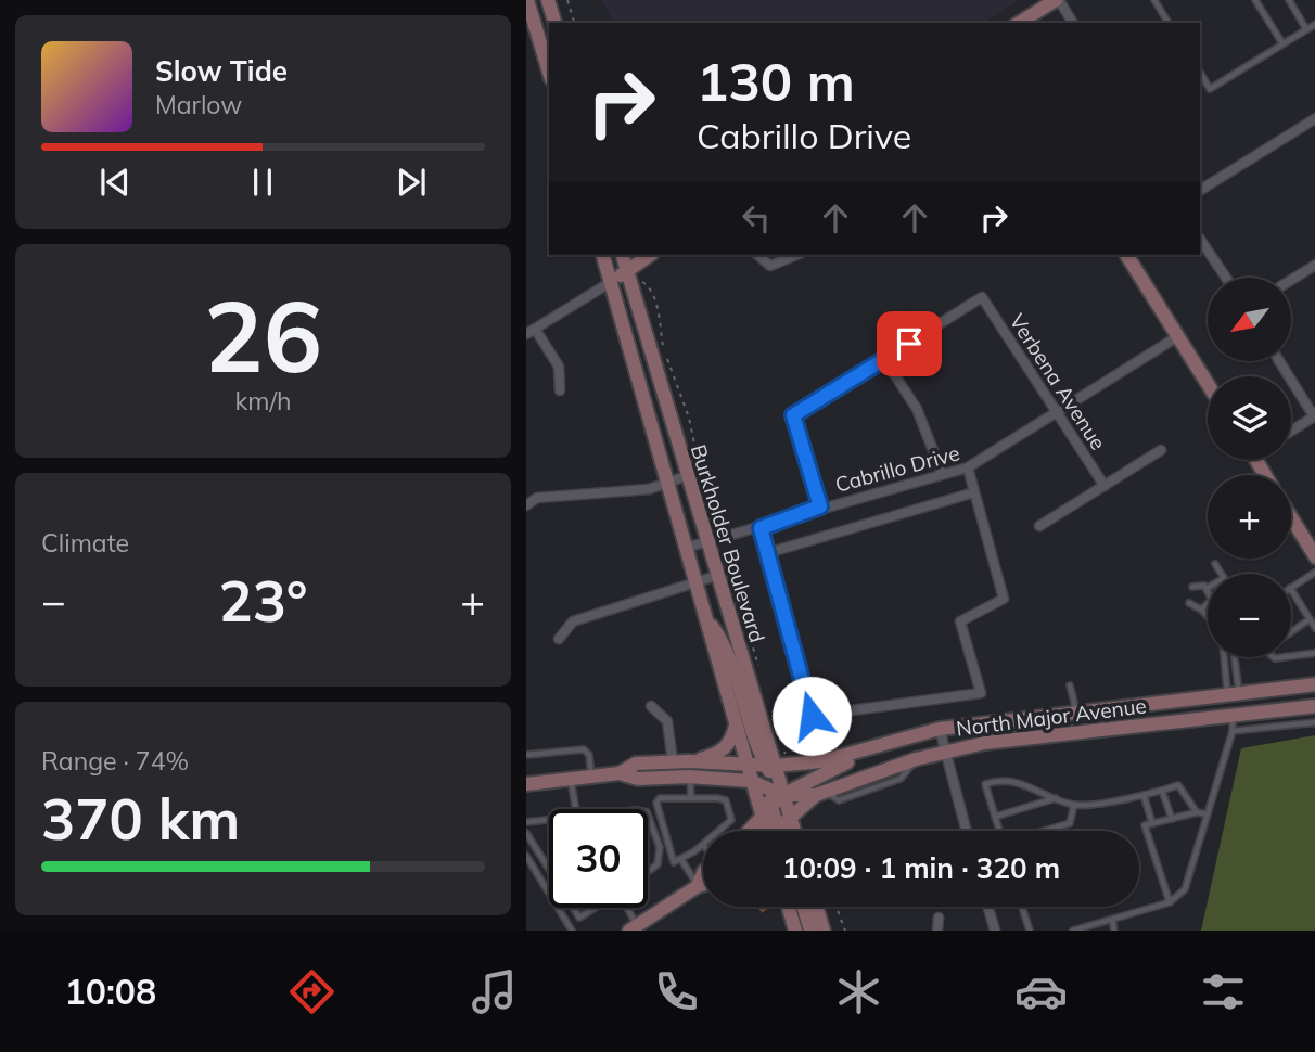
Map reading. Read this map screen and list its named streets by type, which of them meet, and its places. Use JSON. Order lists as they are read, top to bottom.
{
  "streets": {
    "street": [
      "Verbena Avenue",
      "Cabrillo Drive",
      "Burkholder Boulevard",
      "North Major Avenue"
    ]
  },
  "crossings": [
    ["Verbena Avenue", "Cabrillo Drive"],
    ["Cabrillo Drive", "Burkholder Boulevard"],
    ["Burkholder Boulevard", "North Major Avenue"]
  ],
  "north": "bottom left",
  "page": {
    "turn": ["130 m", "Cabrillo Drive"],
    "song": ["Slow Tide", "Marlow"],
    "tile": [
      ["26", "km/h"],
      "Climate",
      ["Range · 74%", "370 km"]
    ],
    "map_buttons": ["+", "−"],
    "heat": ["−", "23°", "+"],
    "limit": "30",
    "trip": "10:09 · 1 min · 320 m",
    "tabs": "10:08"
  }
}
